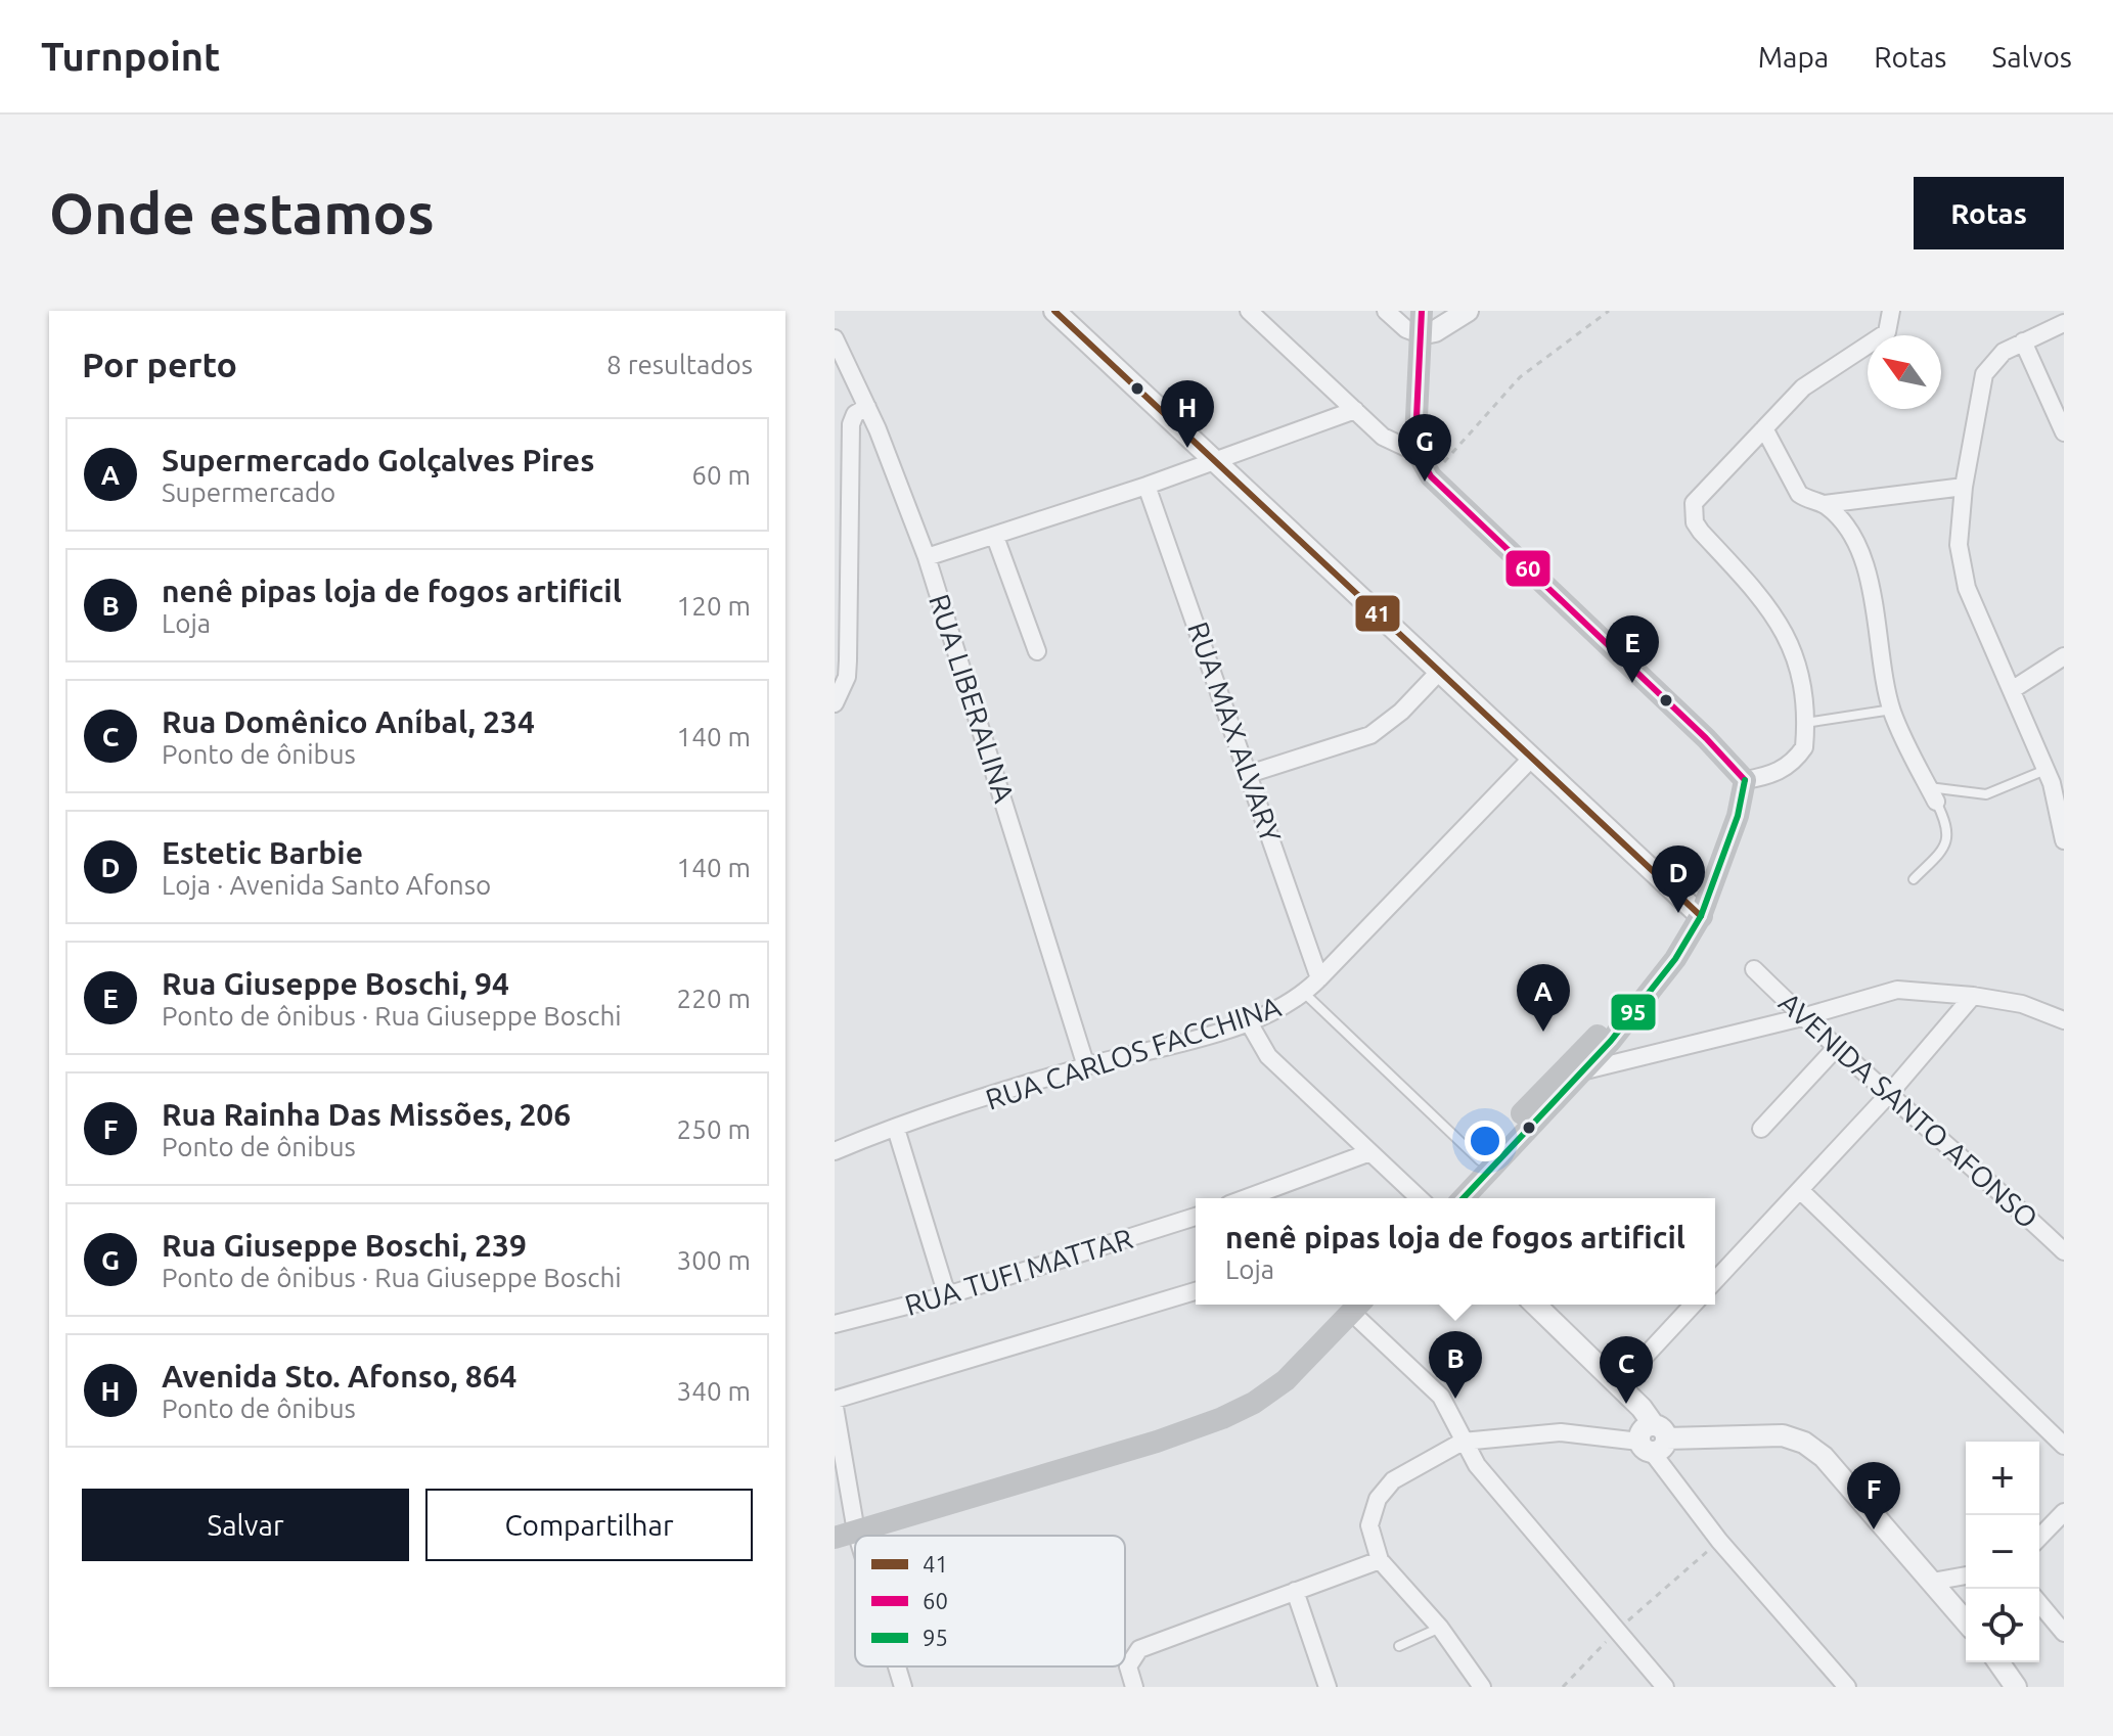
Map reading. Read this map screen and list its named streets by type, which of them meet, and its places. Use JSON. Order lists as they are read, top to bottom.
{
  "streets": {
    "street": [
      "RUA LIBERALINA",
      "RUA MAX ALVARY",
      "RUA CARLOS FACCHINA",
      "AVENIDA SANTO AFONSO",
      "RUA TUFI MATTAR"
    ]
  },
  "crossings": [
    ["RUA LIBERALINA", "RUA CARLOS FACCHINA"],
    ["RUA MAX ALVARY", "RUA CARLOS FACCHINA"]
  ],
  "lines": ["transit line 41", "transit line 60", "transit line 95"],
  "legend": ["41", "60", "95"],
  "north": "top left",
  "page": {
    "header": "Turnpoint",
    "nav": ["Mapa", "Rotas", "Salvos"],
    "buttons": [
      "Rotas",
      ["Salvar", "Compartilhar"]
    ],
    "title": "Onde estamos",
    "heading": ["Por perto", "8 resultados"],
    "pins": [
      "H",
      "G",
      "E",
      "D",
      "A",
      "B",
      "C",
      "F"
    ],
    "list": [
      {
        "mark": "A",
        "name": "Supermercado Golçalves Pires",
        "note": "Supermercado",
        "value": "60 m"
      },
      {
        "mark": "B",
        "name": "nenê pipas loja de fogos artificil",
        "note": "Loja",
        "value": "120 m"
      },
      {
        "mark": "C",
        "name": "Rua Domênico Aníbal, 234",
        "note": "Ponto de ônibus",
        "value": "140 m"
      },
      {
        "mark": "D",
        "name": "Estetic Barbie",
        "note": "Loja · Avenida Santo Afonso",
        "value": "140 m"
      },
      {
        "mark": "E",
        "name": "Rua Giuseppe Boschi, 94",
        "note": "Ponto de ônibus · Rua Giuseppe Boschi",
        "value": "220 m"
      },
      {
        "mark": "F",
        "name": "Rua Rainha Das Missões, 206",
        "note": "Ponto de ônibus",
        "value": "250 m"
      },
      {
        "mark": "G",
        "name": "Rua Giuseppe Boschi, 239",
        "note": "Ponto de ônibus · Rua Giuseppe Boschi",
        "value": "300 m"
      },
      {
        "mark": "H",
        "name": "Avenida Sto. Afonso, 864",
        "note": "Ponto de ônibus",
        "value": "340 m"
      }
    ],
    "popup": ["nenê pipas loja de fogos artificil", "Loja"],
    "map_buttons": ["+", "−"]
  }
}
